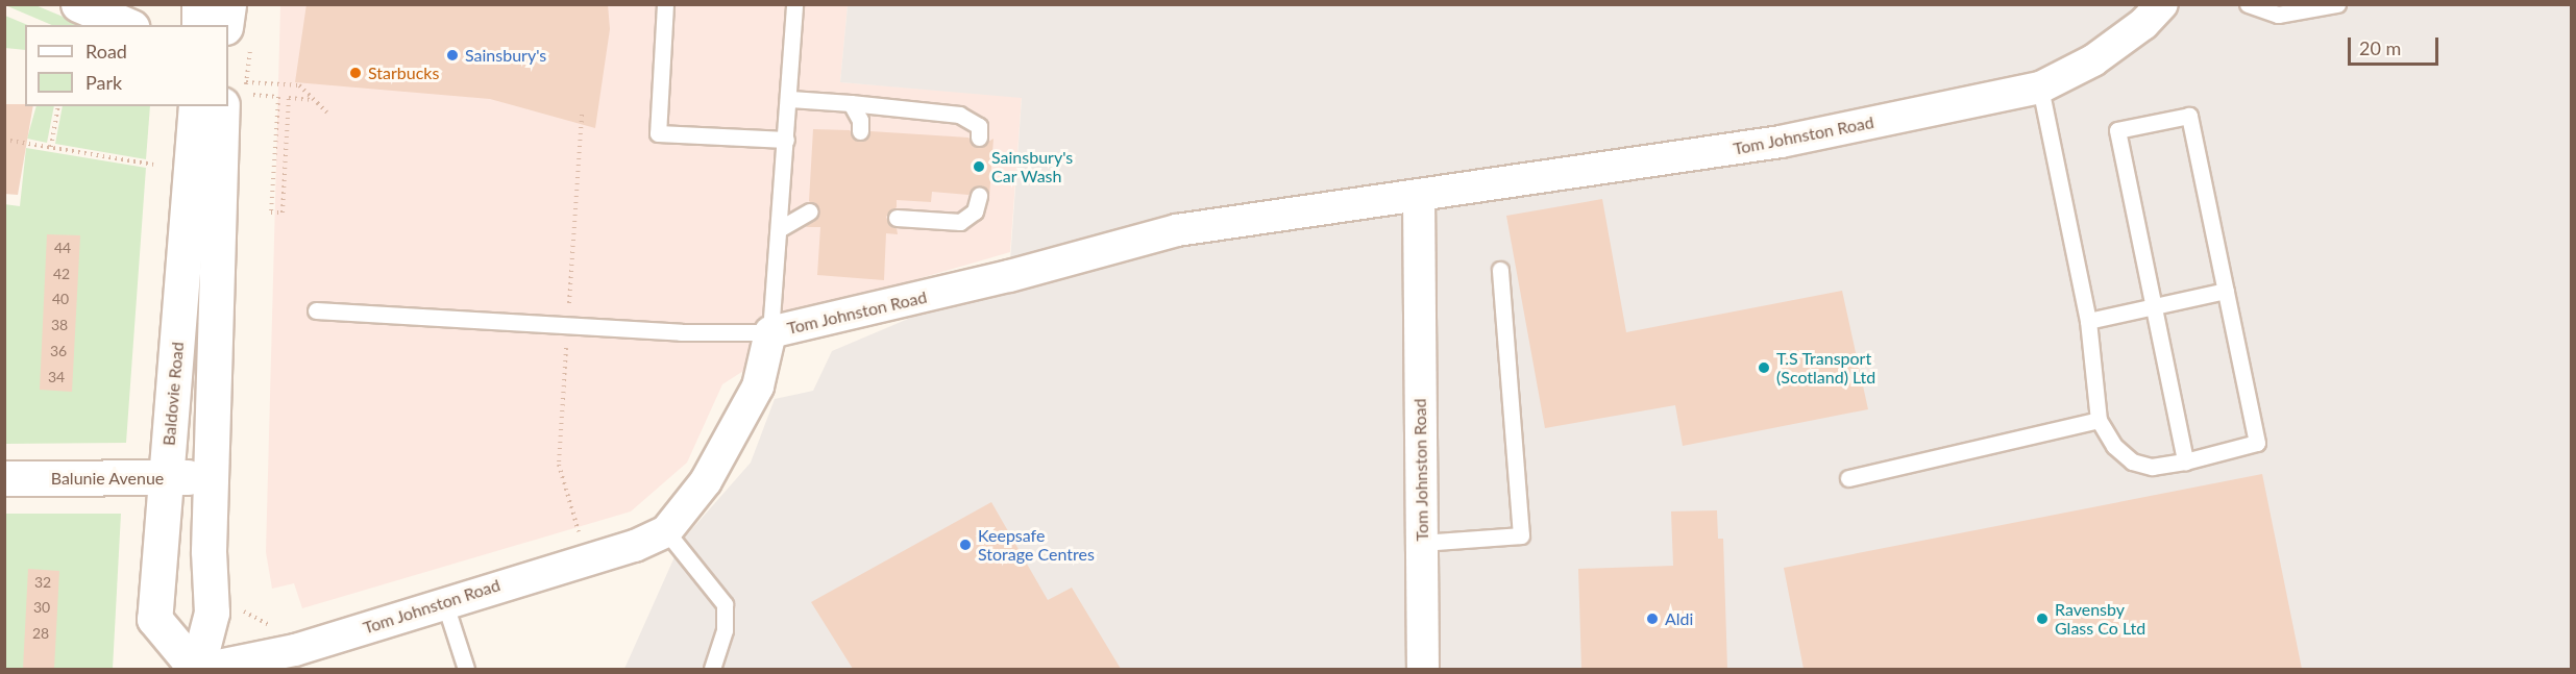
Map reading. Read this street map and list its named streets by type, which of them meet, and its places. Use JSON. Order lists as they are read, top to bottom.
{
  "streets": {
    "main road": ["Baldovie Road", "Balunie Avenue"],
    "street": ["Tom Johnston Road"]
  },
  "crossings": [
    ["Baldovie Road", "Balunie Avenue"]
  ],
  "places": [
    "Sainsbury's",
    "Starbucks",
    "Sainsbury's Car Wash",
    "T.S Transport (Scotland) Ltd",
    "Keepsafe Storage Centres",
    "Aldi",
    "Ravensby Glass Co Ltd"
  ],
  "house_numbers": [
    "44",
    "42",
    "40",
    "38",
    "36",
    "34",
    "32",
    "30",
    "28"
  ],
  "legend": ["Road", "Park"],
  "scale_bar": "20 m"
}
